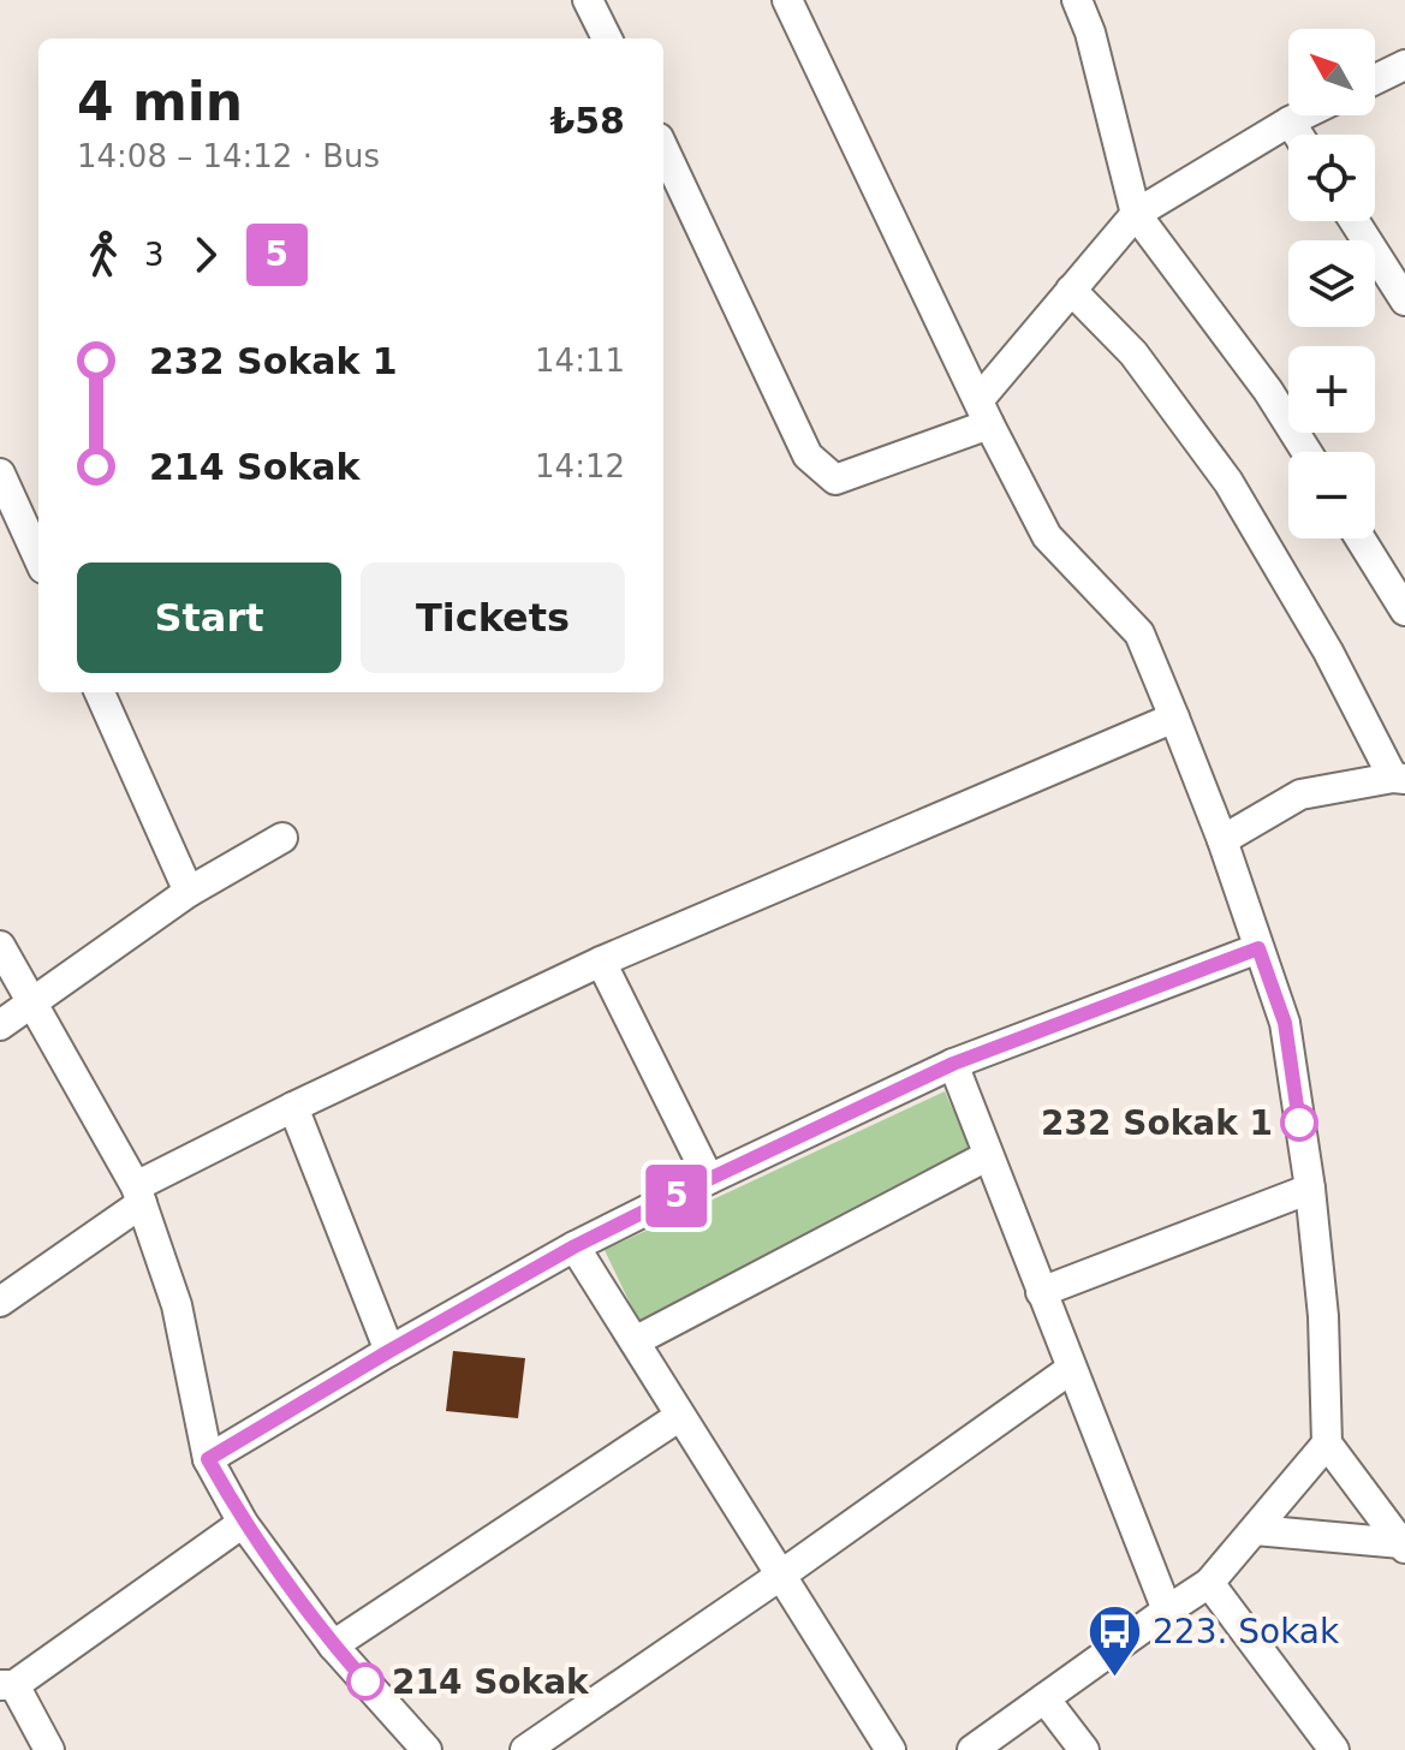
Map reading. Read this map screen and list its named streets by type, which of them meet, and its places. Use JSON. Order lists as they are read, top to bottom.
{
  "places": {
    "other": ["232 Sokak 1", "214 Sokak"],
    "bus stop": ["223. Sokak"]
  },
  "lines": ["bus line 5"],
  "north": "top left",
  "page": {
    "on_map": "5",
    "map_buttons": ["+", "−"],
    "heading": ["4 min", "14:08 – 14:12 · Bus", "₺58"],
    "legs": ["3", "5"],
    "list": [
      {
        "name": "232 Sokak 1",
        "value": "14:11"
      },
      {
        "name": "214 Sokak",
        "value": "14:12"
      }
    ],
    "buttons": ["Start", "Tickets"]
  }
}
